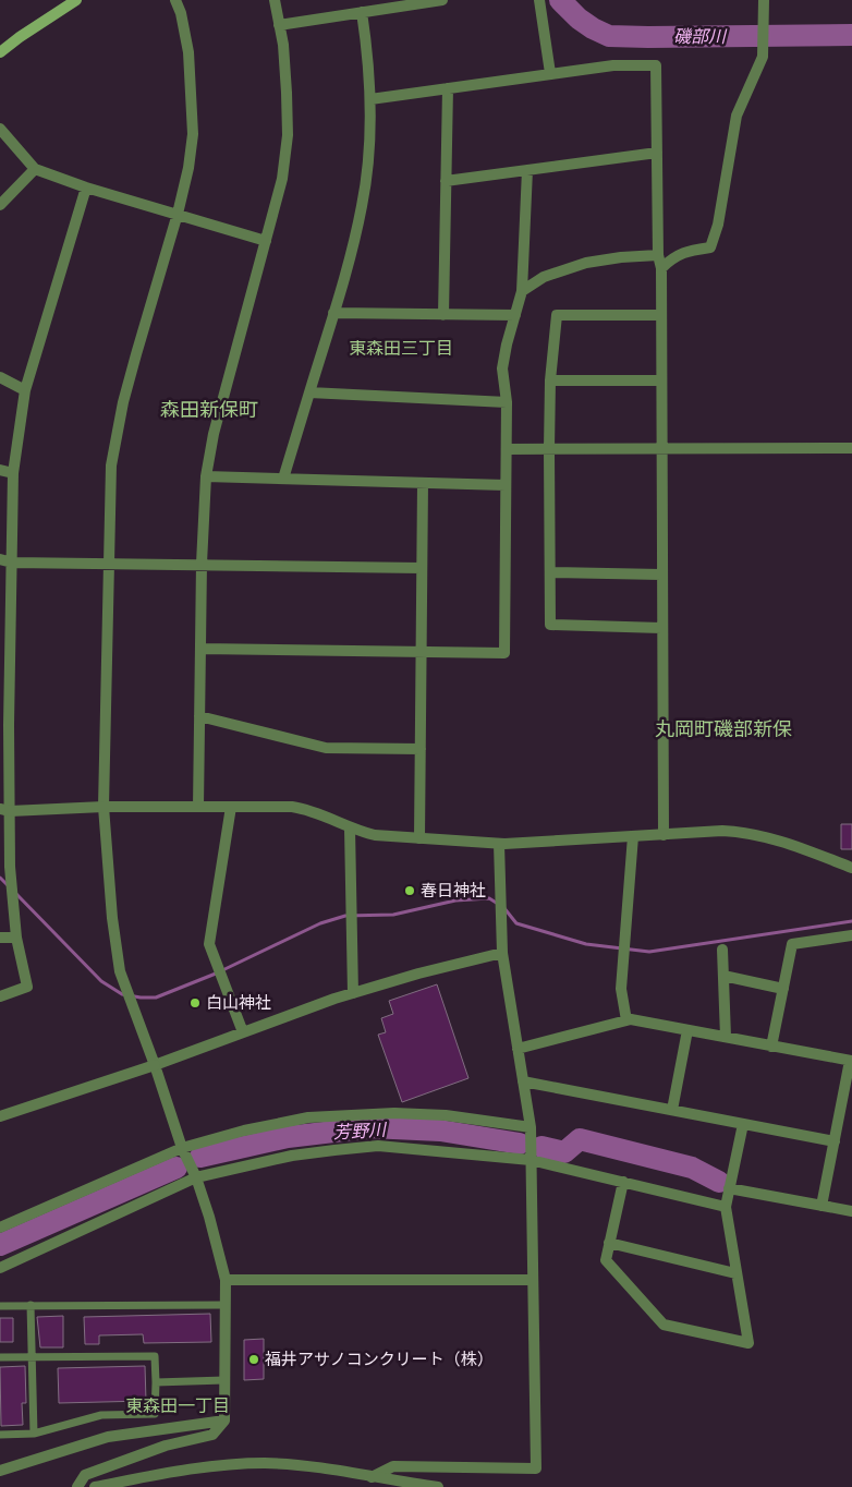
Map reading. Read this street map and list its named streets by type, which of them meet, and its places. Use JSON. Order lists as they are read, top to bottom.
{
  "districts": [
    "東森田三丁目",
    "森田新保町",
    "丸岡町磯部新保",
    "東森田一丁目"
  ],
  "water": ["磯部川", "芳野川"],
  "places": ["春日神社", "白山神社", "福井アサノコンクリート（株）"]
}
